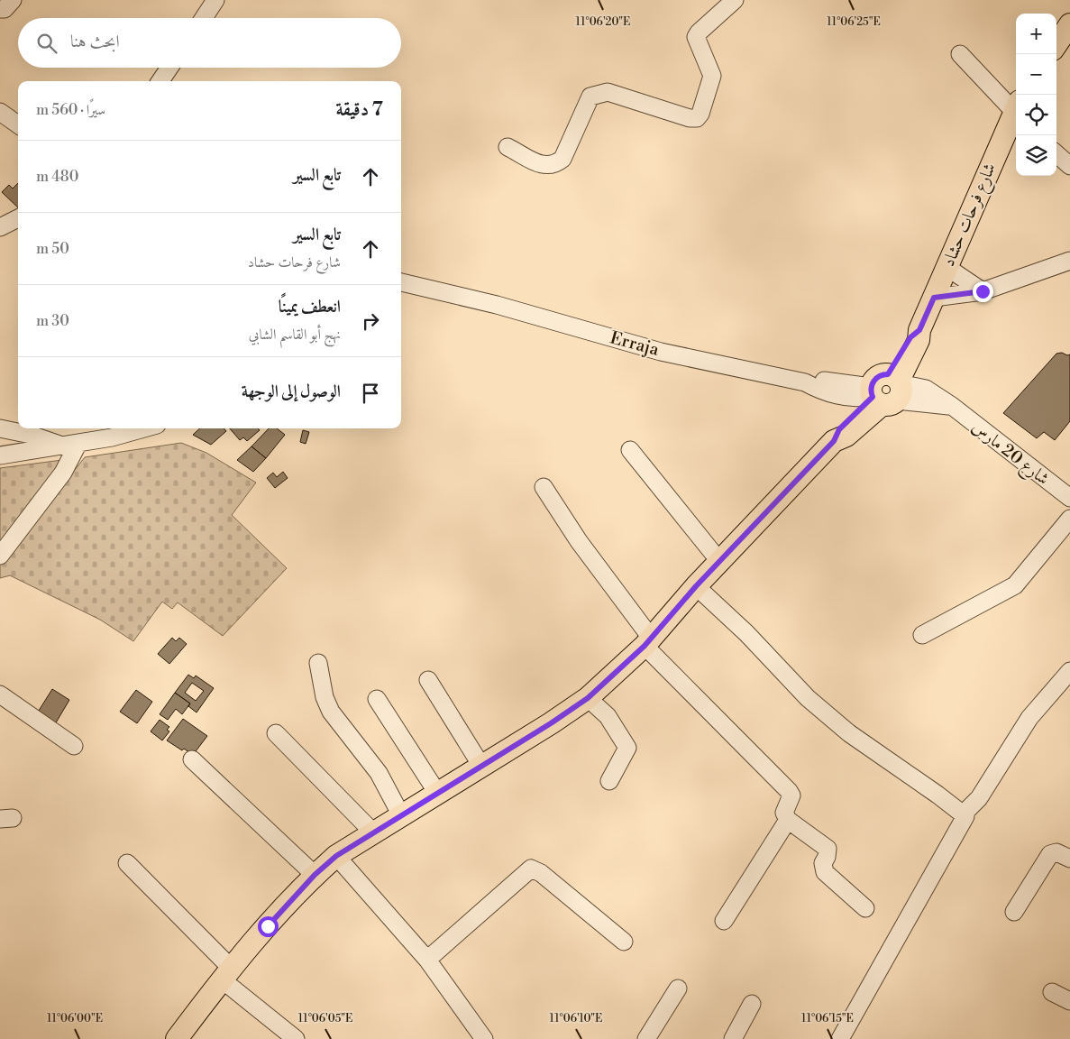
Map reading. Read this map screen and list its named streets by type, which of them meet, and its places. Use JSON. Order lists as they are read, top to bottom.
{
  "streets": {
    "main road": ["شارع فرحات حشاد"],
    "street": ["Erraja", "شارع 20 مارس"]
  },
  "crossings": [
    ["شارع فرحات حشاد", "Erraja"],
    ["شارع فرحات حشاد", "شارع 20 مارس"],
    ["Erraja", "شارع 20 مارس"]
  ],
  "page": {
    "map_buttons": ["+", "−"],
    "search": "ابحث هنا",
    "heading": ["7 دقيقة", "سيرًا · 560 m"],
    "list": [
      ["تابع السير", "480 m"],
      ["تابع السير", "شارع فرحات حشاد", "50 m"],
      ["انعطف يمينًا", "نهج أبو القاسم الشابي", "30 m"],
      "الوصول إلى الوجهة"
    ]
  },
  "coordinates": [
    "11°06'20\"E",
    "11°06'25\"E",
    "11°06'00\"E",
    "11°06'05\"E",
    "11°06'10\"E",
    "11°06'15\"E"
  ]
}
